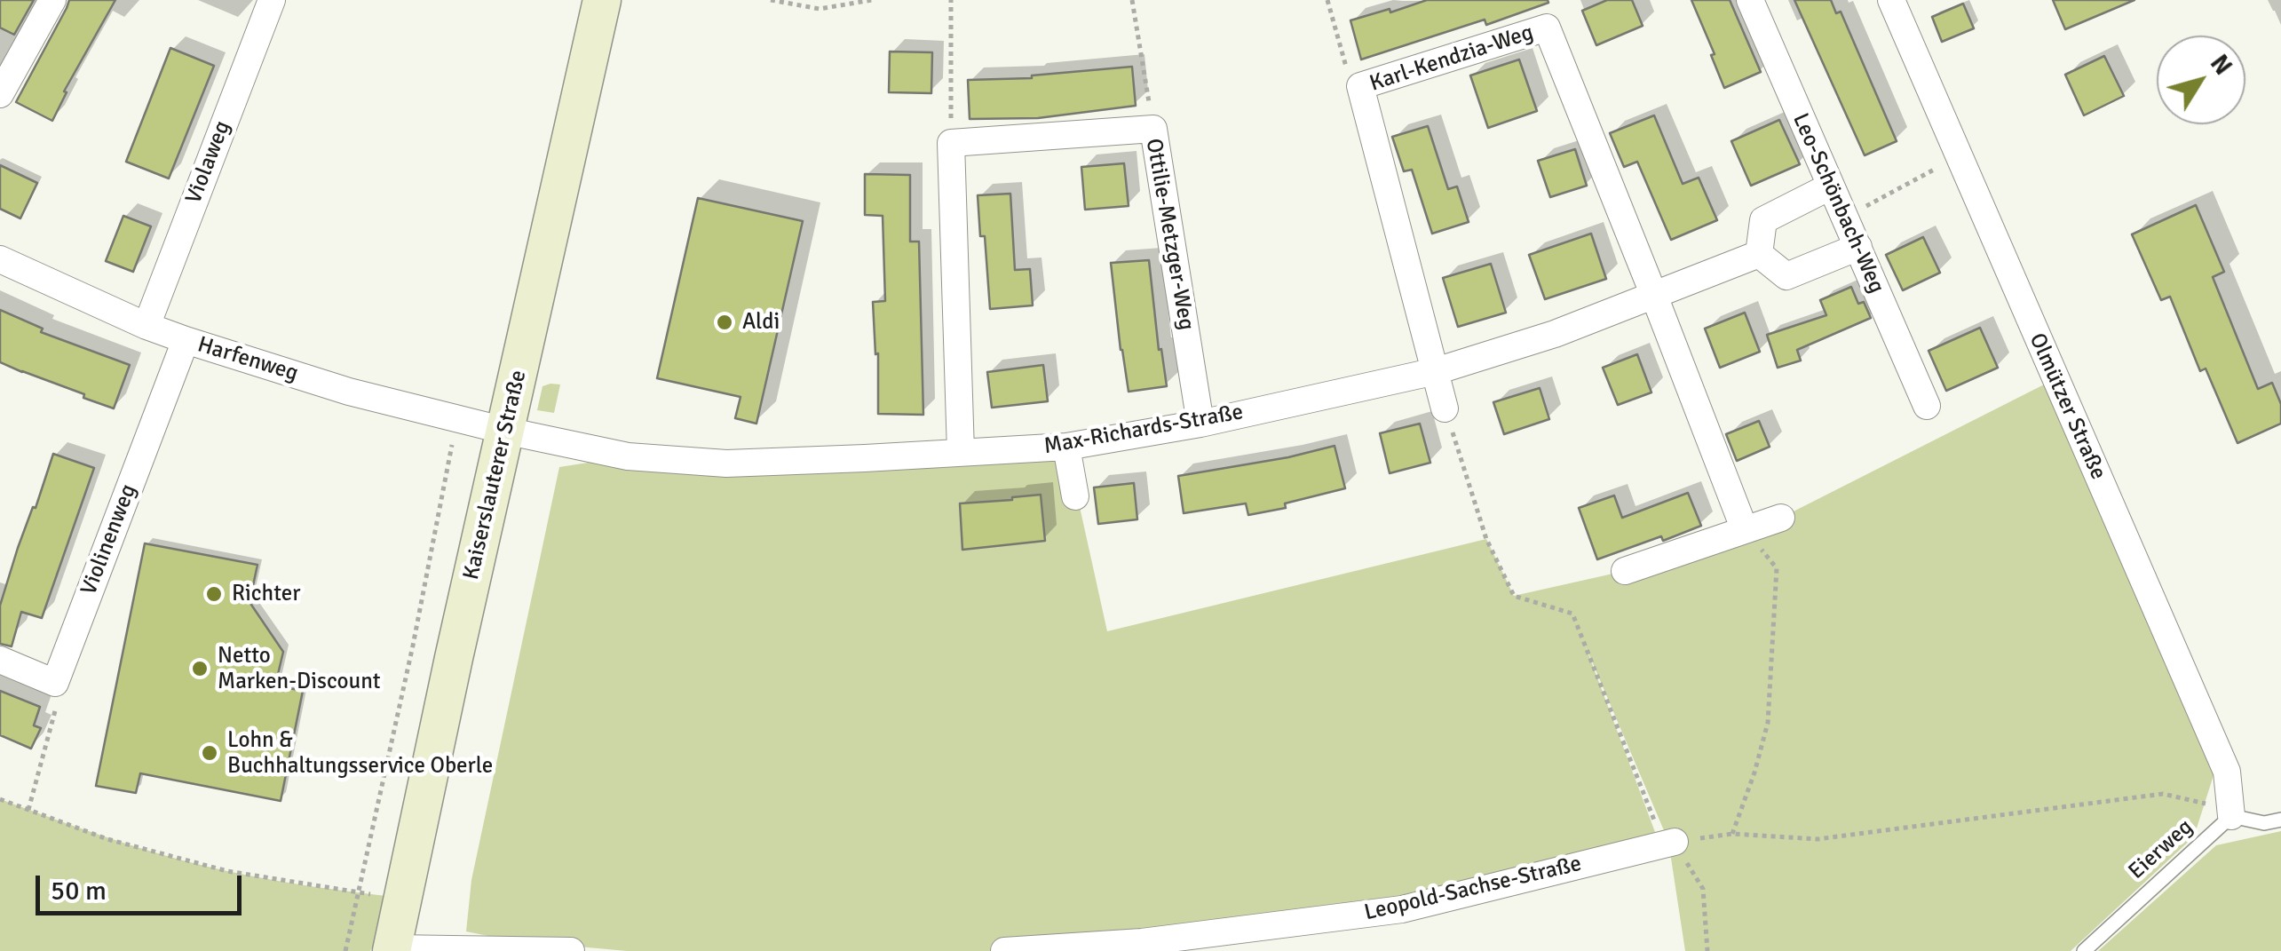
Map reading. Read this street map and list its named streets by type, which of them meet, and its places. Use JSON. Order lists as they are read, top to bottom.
{
  "streets": {
    "street": [
      "Karl-Kendzia-Weg",
      "Violaweg",
      "Leo-Schönbach-Weg",
      "Ottilie-Metzger-Weg",
      "Harfenweg",
      "Olmützer Straße",
      "Max-Richards-Straße",
      "Kaiserslauterer Straße",
      "Violinenweg",
      "Leopold-Sachse-Straße"
    ],
    "lane": ["Eierweg"]
  },
  "crossings": [
    ["Karl-Kendzia-Weg", "Max-Richards-Straße"],
    ["Violaweg", "Harfenweg"],
    ["Ottilie-Metzger-Weg", "Max-Richards-Straße"],
    ["Harfenweg", "Max-Richards-Straße"],
    ["Harfenweg", "Kaiserslauterer Straße"],
    ["Harfenweg", "Violinenweg"],
    ["Olmützer Straße", "Eierweg"],
    ["Max-Richards-Straße", "Kaiserslauterer Straße"]
  ],
  "places": [
    "Aldi",
    "Richter",
    "Netto Marken-Discount",
    "Lohn & Buchhaltungsservice Oberle"
  ],
  "scale_bar": "50 m",
  "north": "top right"
}
